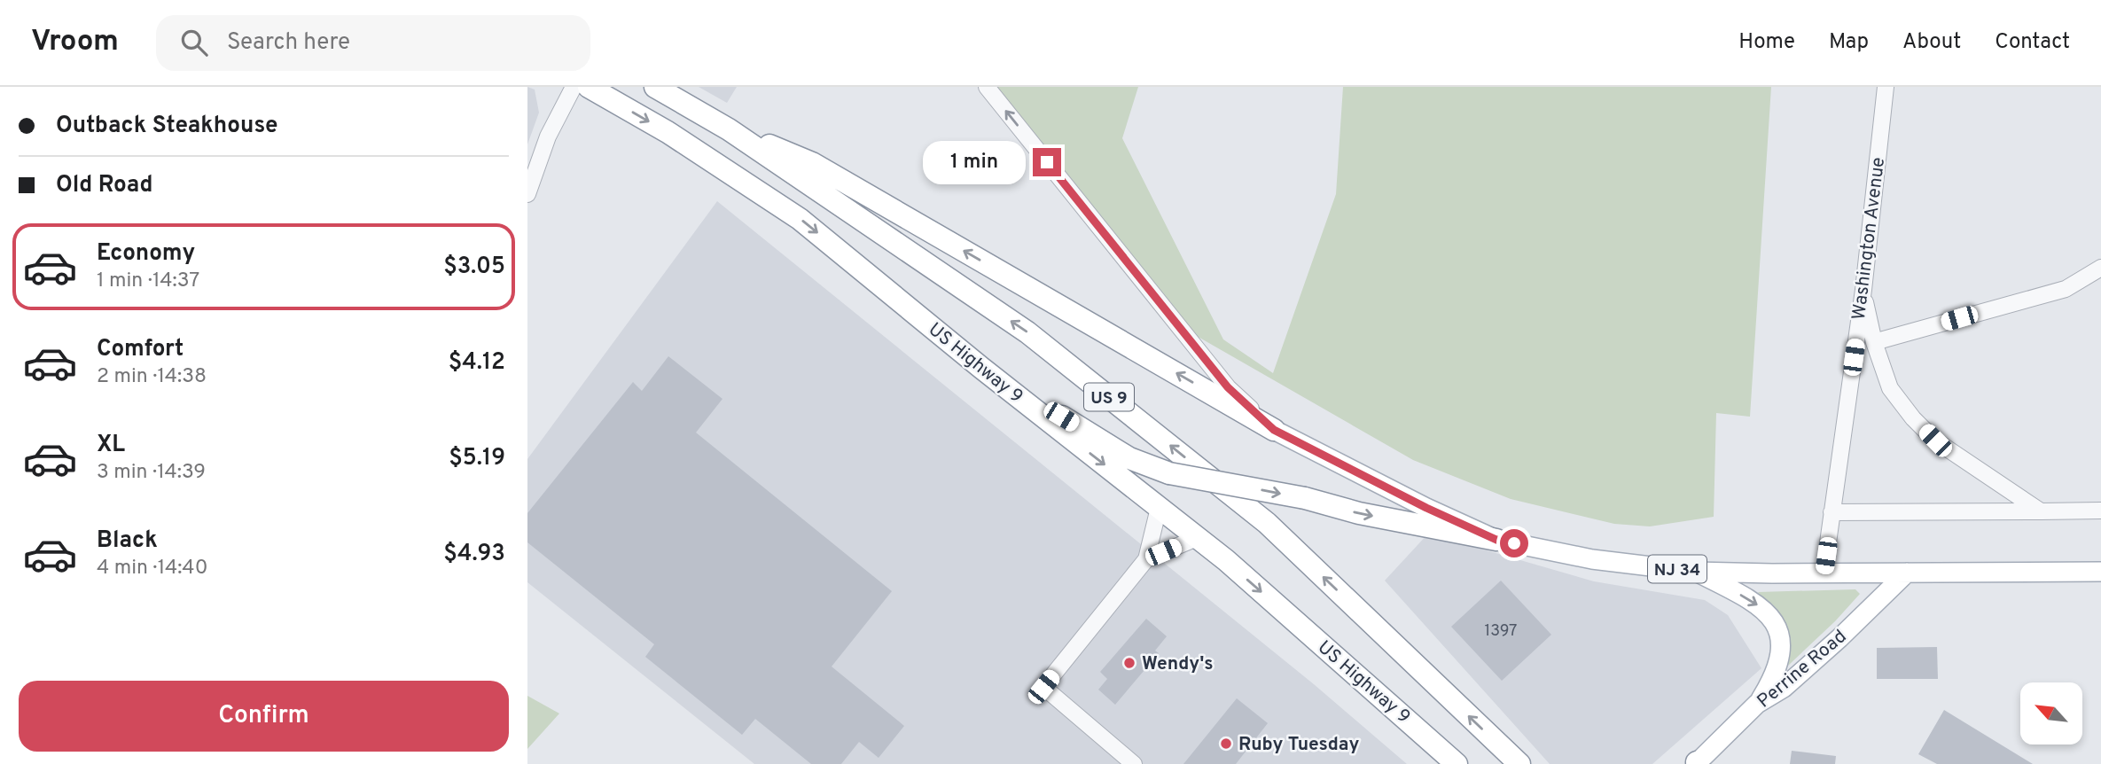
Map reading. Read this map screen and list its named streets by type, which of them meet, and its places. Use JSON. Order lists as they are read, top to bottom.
{
  "streets": {
    "highway": ["US Highway 9", "US 9"],
    "main road": ["NJ 34", "Perrine Road"],
    "street": ["Washington Avenue"]
  },
  "crossings": [
    ["Washington Avenue", "NJ 34"],
    ["NJ 34", "Perrine Road"]
  ],
  "places": ["Wendy's", "Ruby Tuesday"],
  "house_numbers": ["1397"],
  "north": "top left",
  "page": {
    "header": "Vroom",
    "search": "Search here",
    "nav": [
      "Home",
      "Map",
      "About",
      "Contact"
    ],
    "banner": ["Outback Steakhouse", "Old Road"],
    "bubble": "1 min",
    "list": [
      {
        "name": "Economy",
        "note": "1 min · 14:37",
        "value": "$3.05"
      },
      {
        "name": "Comfort",
        "note": "2 min · 14:38",
        "value": "$4.12"
      },
      {
        "name": "XL",
        "note": "3 min · 14:39",
        "value": "$5.19"
      },
      {
        "name": "Black",
        "note": "4 min · 14:40",
        "value": "$4.93"
      }
    ],
    "buttons": "Confirm"
  }
}
